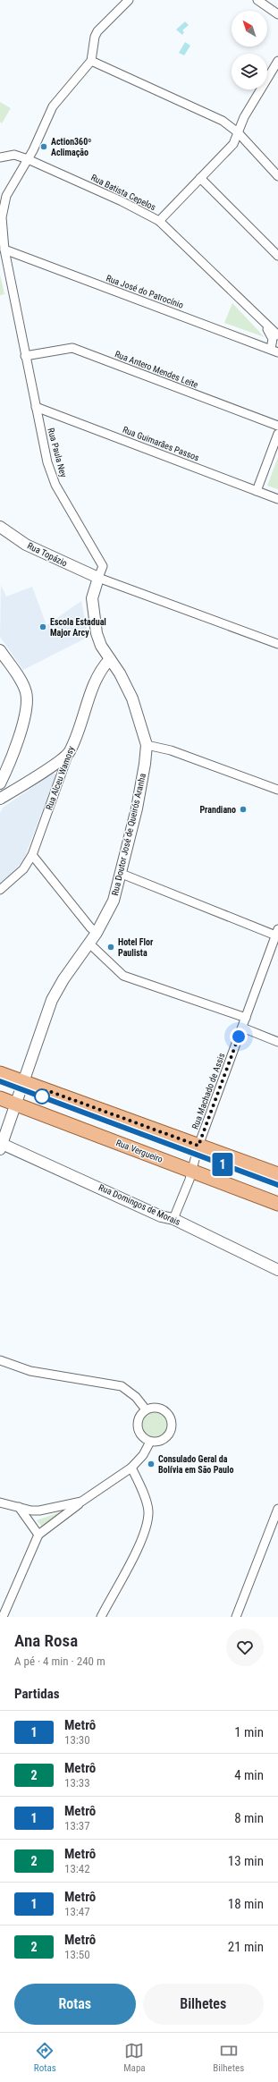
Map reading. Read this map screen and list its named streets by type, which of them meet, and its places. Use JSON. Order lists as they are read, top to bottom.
{
  "streets": {
    "main road": ["Rua Vergueiro"],
    "street": [
      "Rua Batista Cepelos",
      "Rua José do Patrocínio",
      "Rua Antero Mendes Leite",
      "Rua Guimarães Passos",
      "Rua Paula Ney",
      "Rua Topázio",
      "Rua Alceu Wamosy",
      "Rua Doutor José de Queirós Aranha",
      "Rua Machado de Assis",
      "Rua Domingos de Morais"
    ]
  },
  "crossings": [
    ["Rua Batista Cepelos", "Rua José do Patrocínio"],
    ["Rua Batista Cepelos", "Rua Paula Ney"],
    ["Rua José do Patrocínio", "Rua Paula Ney"],
    ["Rua Antero Mendes Leite", "Rua Paula Ney"],
    ["Rua Guimarães Passos", "Rua Paula Ney"],
    ["Rua Paula Ney", "Rua Topázio"],
    ["Rua Paula Ney", "Rua Doutor José de Queirós Aranha"],
    ["Rua Topázio", "Rua Doutor José de Queirós Aranha"],
    ["Rua Alceu Wamosy", "Rua Doutor José de Queirós Aranha"],
    ["Rua Doutor José de Queirós Aranha", "Rua Vergueiro"],
    ["Rua Doutor José de Queirós Aranha", "Rua Domingos de Morais"],
    ["Rua Machado de Assis", "Rua Vergueiro"],
    ["Rua Machado de Assis", "Rua Domingos de Morais"]
  ],
  "places": [
    "Action360º Aclimação",
    "Escola Estadual Major Arcy",
    "Prandiano",
    "Hotel Flor Paulista",
    "Consulado Geral da Bolívia em São Paulo"
  ],
  "lines": ["metro line 1"],
  "north": "top left",
  "page": {
    "on_map": "1",
    "heading": [
      ["Ana Rosa", "A pé · 4 min · 240 m"],
      "Partidas"
    ],
    "list": [
      {
        "mark": "1",
        "name": "Metrô",
        "note": "13:30",
        "value": "1 min"
      },
      {
        "mark": "2",
        "name": "Metrô",
        "note": "13:33",
        "value": "4 min"
      },
      {
        "mark": "1",
        "name": "Metrô",
        "note": "13:37",
        "value": "8 min"
      },
      {
        "mark": "2",
        "name": "Metrô",
        "note": "13:42",
        "value": "13 min"
      },
      {
        "mark": "1",
        "name": "Metrô",
        "note": "13:47",
        "value": "18 min"
      },
      {
        "mark": "2",
        "name": "Metrô",
        "note": "13:50",
        "value": "21 min"
      }
    ],
    "buttons": ["Rotas", "Bilhetes"],
    "tabs": ["Rotas", "Mapa", "Bilhetes"]
  }
}
